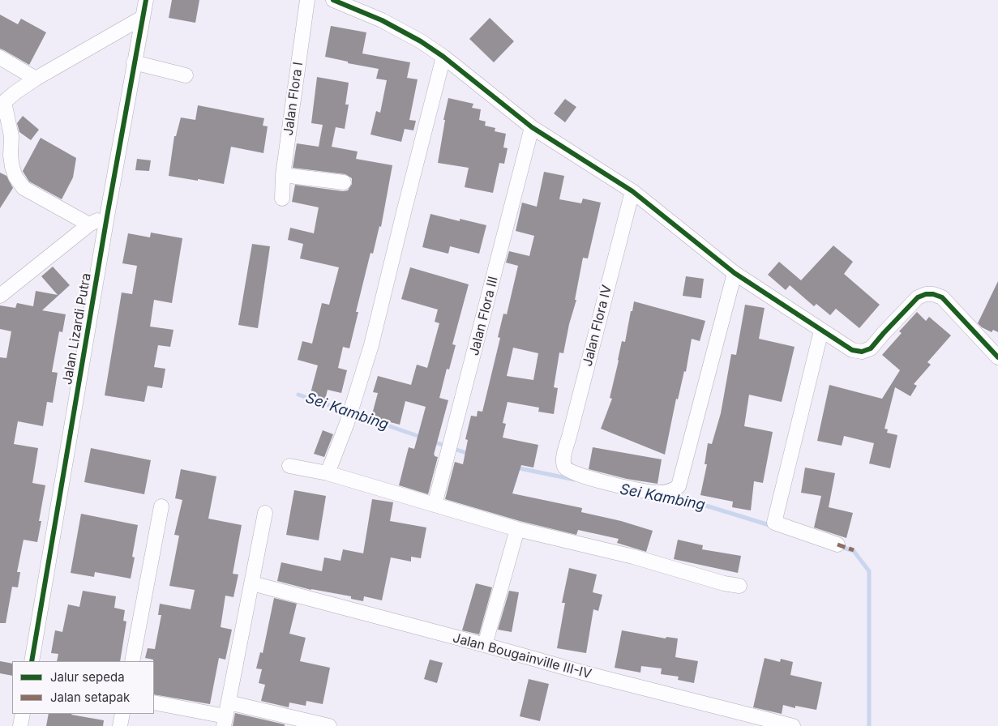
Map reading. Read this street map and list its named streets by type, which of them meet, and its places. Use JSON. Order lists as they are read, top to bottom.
{
  "streets": {
    "street": [
      "Jalan Flora I",
      "Jalan Flora III",
      "Jalan Flora IV",
      "Jalan Lizardi Putra",
      "Jalan Bougainville III-IV"
    ]
  },
  "water": ["Sei Kambing"],
  "legend": ["Jalur sepeda", "Jalan setapak"]
}
